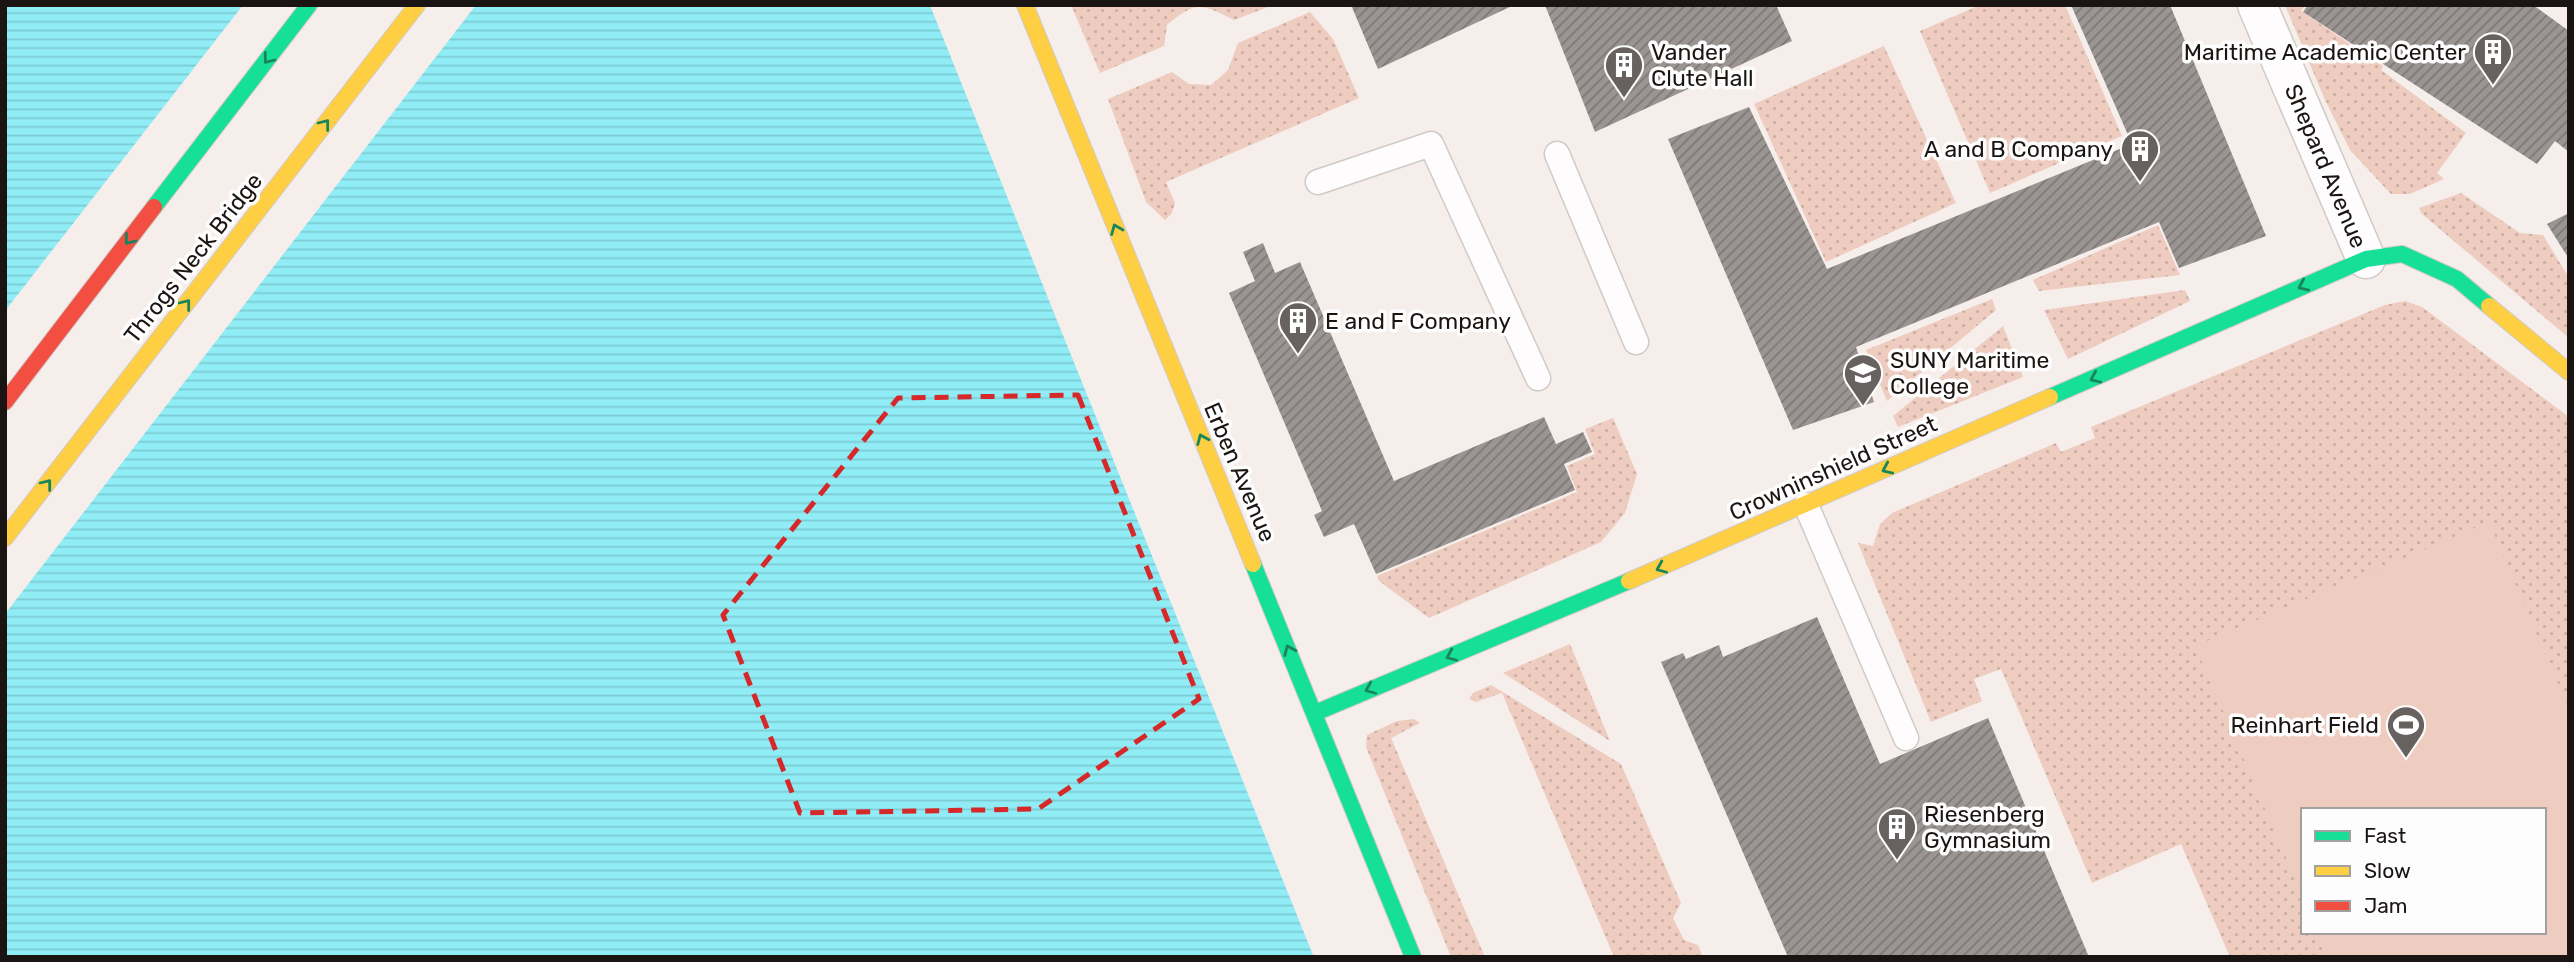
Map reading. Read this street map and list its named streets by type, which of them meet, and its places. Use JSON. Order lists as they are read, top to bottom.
{
  "streets": {
    "main road": [
      "Shepard Avenue",
      "Throgs Neck Bridge",
      "Crowninshield Street",
      "Erben Avenue"
    ]
  },
  "crossings": [
    ["Shepard Avenue", "Crowninshield Street"],
    ["Crowninshield Street", "Erben Avenue"]
  ],
  "one_way": ["Crowninshield Street", "Erben Avenue"],
  "places": {
    "building": [
      "Maritime Academic Center",
      "Vander Clute Hall",
      "A and B Company",
      "E and F Company",
      "Riesenberg Gymnasium"
    ],
    "school or university": ["SUNY Maritime College"],
    "sports": ["Reinhart Field"]
  },
  "legend": ["Fast", "Slow", "Jam"]
}
